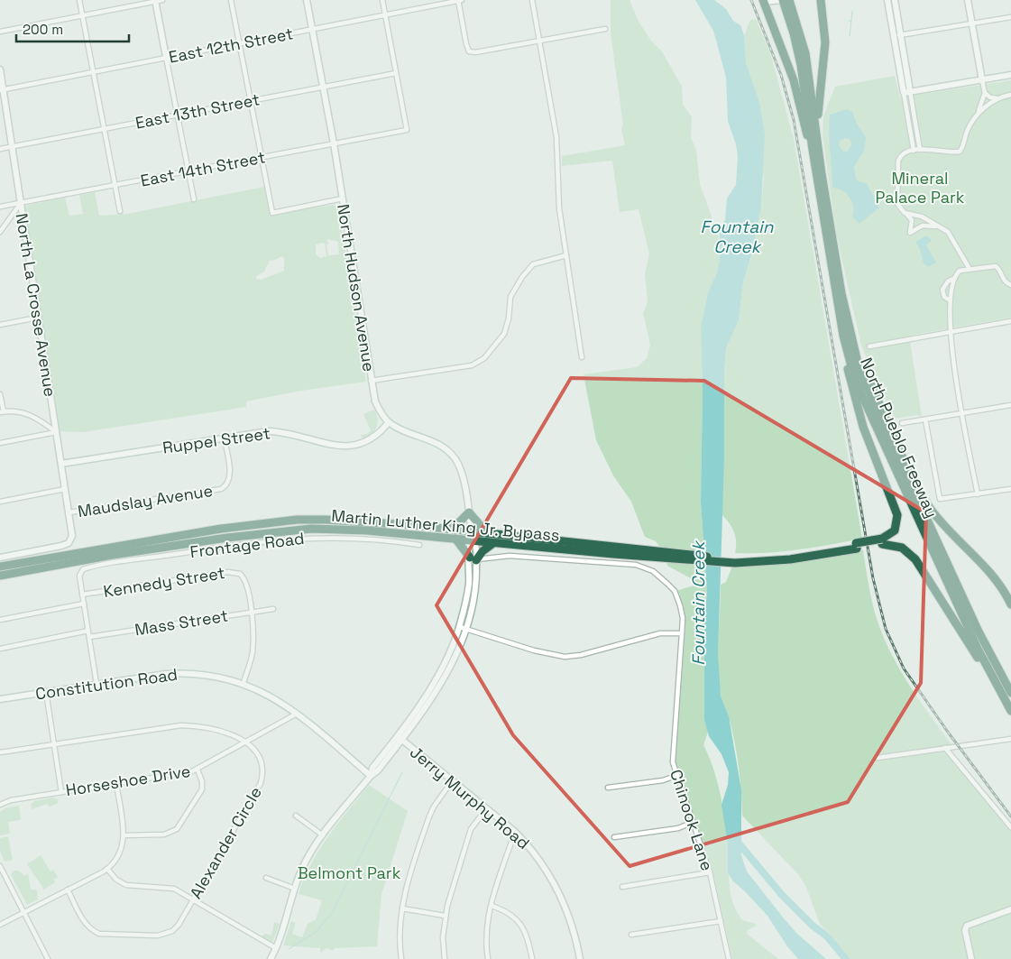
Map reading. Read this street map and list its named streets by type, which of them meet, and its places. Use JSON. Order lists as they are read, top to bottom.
{
  "streets": {
    "highway": ["North Pueblo Freeway", "Martin Luther King Jr. Bypass"],
    "street": [
      "East 12th Street",
      "East 13th Street",
      "East 14th Street",
      "North Hudson Avenue",
      "North La Crosse Avenue",
      "Ruppel Street",
      "Maudslay Avenue",
      "Frontage Road",
      "Kennedy Street",
      "Mass Street",
      "Constitution Road",
      "Horseshoe Drive",
      "Jerry Murphy Road",
      "Chinook Lane",
      "Alexander Circle"
    ]
  },
  "crossings": [
    ["East 12th Street", "North Hudson Avenue"],
    ["East 12th Street", "North La Crosse Avenue"],
    ["East 13th Street", "East 14th Street"],
    ["East 13th Street", "North Hudson Avenue"],
    ["East 13th Street", "North La Crosse Avenue"],
    ["East 14th Street", "North Hudson Avenue"],
    ["East 14th Street", "North La Crosse Avenue"],
    ["North Hudson Avenue", "Ruppel Street"],
    ["North La Crosse Avenue", "Ruppel Street"],
    ["North La Crosse Avenue", "Maudslay Avenue"],
    ["Ruppel Street", "Maudslay Avenue"],
    ["Frontage Road", "Kennedy Street"],
    ["Kennedy Street", "Mass Street"],
    ["Kennedy Street", "Constitution Road"],
    ["Constitution Road", "Horseshoe Drive"],
    ["Horseshoe Drive", "Alexander Circle"]
  ],
  "water": ["Fountain Creek"],
  "parks": ["Mineral Palace Park", "Belmont Park"],
  "scale_bar": "200 m"
}
